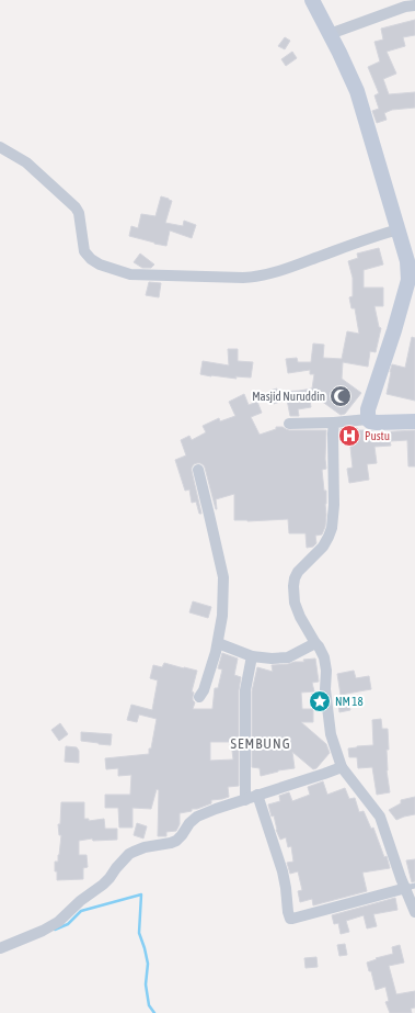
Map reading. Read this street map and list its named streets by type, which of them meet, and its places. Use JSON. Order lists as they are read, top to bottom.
{
  "districts": ["SEMBUNG"],
  "places": {
    "mosque": ["Masjid Nuruddin"],
    "hospital": ["Pustu"],
    "place": ["NM 18"]
  }
}
